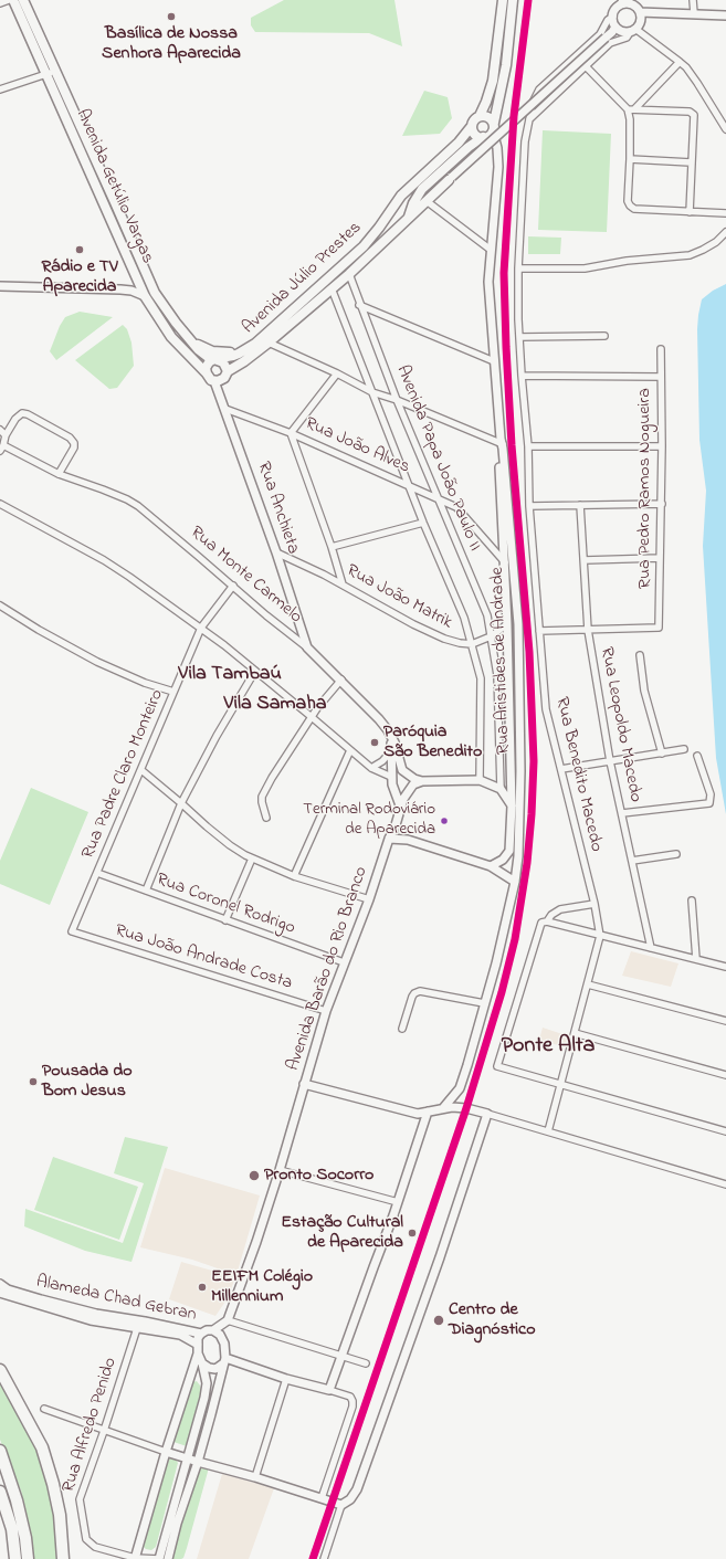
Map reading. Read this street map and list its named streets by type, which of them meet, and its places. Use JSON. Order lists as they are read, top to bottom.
{
  "streets": {
    "main road": [
      "Avenida Getúlio Vargas",
      "Avenida Júlio Prestes",
      "Rua Anchieta",
      "Rua Monte Carmelo",
      "Rua Aristides de Andrade",
      "Avenida Barão do Rio Branco",
      "Alameda Chad Gebran"
    ],
    "street": [
      "Rua João Alves",
      "Avenida Papa João Paulo II",
      "Rua Pedro Ramos Nogueira",
      "Rua João Matrik",
      "Rua Leopoldo Macedo",
      "Rua Padre Claro Monteiro",
      "Rua Benedito Macedo",
      "Rua Coronel Rodrigo",
      "Rua João Andrade Costa",
      "Rua Alfredo Penido"
    ]
  },
  "crossings": [
    ["Avenida Getúlio Vargas", "Avenida Júlio Prestes"],
    ["Avenida Getúlio Vargas", "Rua Anchieta"],
    ["Avenida Júlio Prestes", "Avenida Papa João Paulo II"],
    ["Avenida Júlio Prestes", "Rua Anchieta"],
    ["Avenida Júlio Prestes", "Rua Aristides de Andrade"],
    ["Rua João Alves", "Avenida Papa João Paulo II"],
    ["Rua João Alves", "Rua Anchieta"],
    ["Rua João Alves", "Rua Aristides de Andrade"],
    ["Avenida Papa João Paulo II", "Rua Monte Carmelo"],
    ["Avenida Papa João Paulo II", "Rua João Matrik"],
    ["Avenida Papa João Paulo II", "Rua Aristides de Andrade"],
    ["Avenida Papa João Paulo II", "Avenida Barão do Rio Branco"],
    ["Rua Pedro Ramos Nogueira", "Rua Leopoldo Macedo"],
    ["Rua Anchieta", "Rua Monte Carmelo"],
    ["Rua Anchieta", "Rua João Matrik"],
    ["Rua Monte Carmelo", "Rua Aristides de Andrade"],
    ["Rua Monte Carmelo", "Rua Padre Claro Monteiro"],
    ["Rua Monte Carmelo", "Avenida Barão do Rio Branco"],
    ["Rua Aristides de Andrade", "Avenida Barão do Rio Branco"],
    ["Rua Padre Claro Monteiro", "Rua Coronel Rodrigo"],
    ["Rua Padre Claro Monteiro", "Rua João Andrade Costa"],
    ["Rua Coronel Rodrigo", "Avenida Barão do Rio Branco"],
    ["Rua João Andrade Costa", "Avenida Barão do Rio Branco"],
    ["Alameda Chad Gebran", "Rua Alfredo Penido"]
  ],
  "districts": ["Vila Tambaú", "Vila Samaha", "Ponte Alta"],
  "places": [
    "Basílica de Nossa Senhora Aparecida",
    "Rádio e TV Aparecida",
    "Paróquia São Benedito",
    "Terminal Rodoviário de Aparecida",
    "Pousada do Bom Jesus",
    "Pronto Socorro",
    "Estação Cultural de Aparecida",
    "EEIFM Colégio Millennium",
    "Centro de Diagnóstico"
  ]
}
